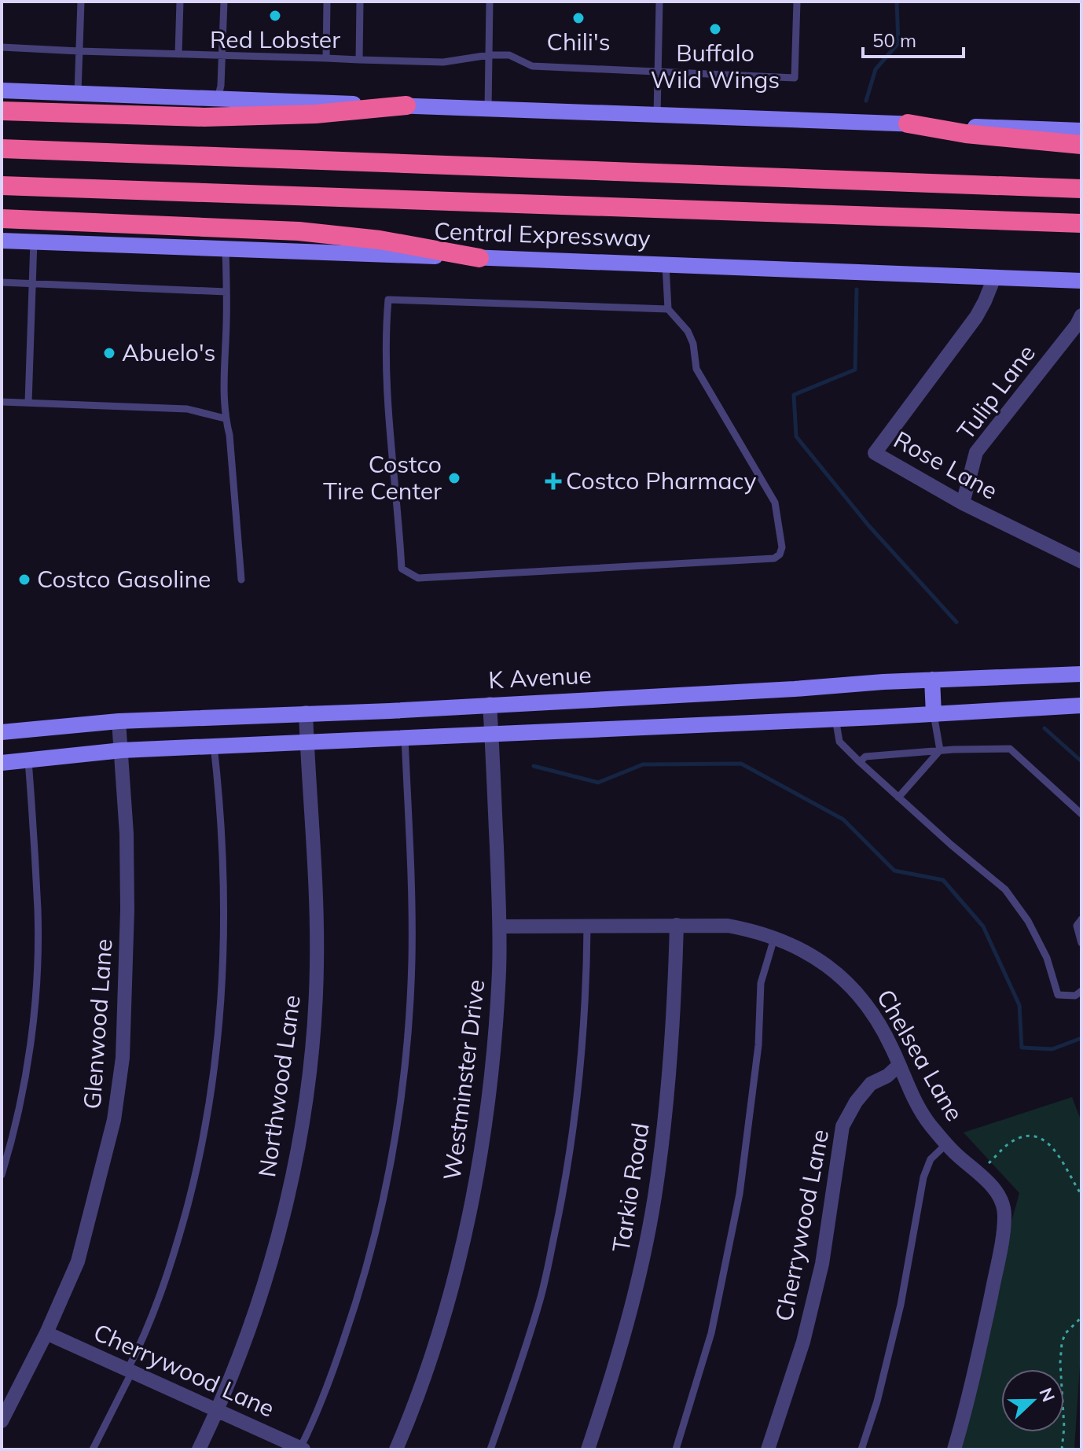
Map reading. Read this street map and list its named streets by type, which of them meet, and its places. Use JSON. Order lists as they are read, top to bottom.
{
  "streets": {
    "highway": ["Central Expressway"],
    "main road": ["K Avenue"],
    "street": [
      "Tulip Lane",
      "Rose Lane",
      "Glenwood Lane",
      "Chelsea Lane",
      "Westminster Drive",
      "Northwood Lane",
      "Tarkio Road",
      "Cherrywood Lane"
    ]
  },
  "crossings": [
    ["Central Expressway", "Rose Lane"],
    ["Tulip Lane", "Rose Lane"],
    ["K Avenue", "Glenwood Lane"],
    ["K Avenue", "Westminster Drive"],
    ["K Avenue", "Northwood Lane"],
    ["Glenwood Lane", "Cherrywood Lane"],
    ["Chelsea Lane", "Westminster Drive"],
    ["Chelsea Lane", "Tarkio Road"],
    ["Chelsea Lane", "Cherrywood Lane"],
    ["Northwood Lane", "Cherrywood Lane"]
  ],
  "places": {
    "other": [
      "Red Lobster",
      "Chili's",
      "Buffalo Wild Wings",
      "Abuelo's",
      "Costco Tire Center",
      "Costco Gasoline"
    ],
    "health": ["Costco Pharmacy"]
  },
  "scale_bar": "50 m",
  "north": "right"
}
